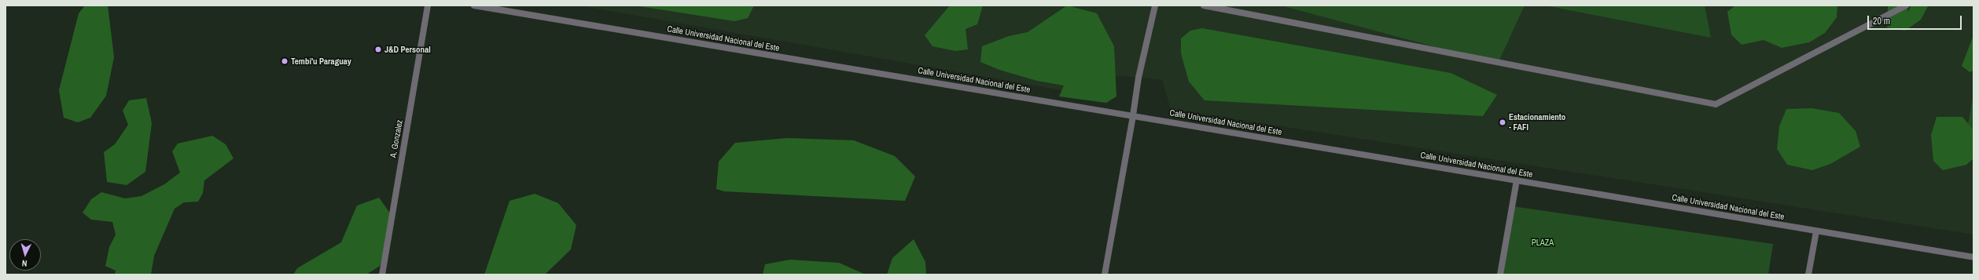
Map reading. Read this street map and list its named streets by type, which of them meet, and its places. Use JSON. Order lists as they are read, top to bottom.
{
  "streets": {
    "street": ["Calle Universidad Nacional del Este", "A. Gonzalez"]
  },
  "parks": ["PLAZA"],
  "places": ["J&D Personal", "Tembi'u Paraguay", "Estacionamiento - FAFI"],
  "scale_bar": "20 m",
  "north": "bottom"
}
